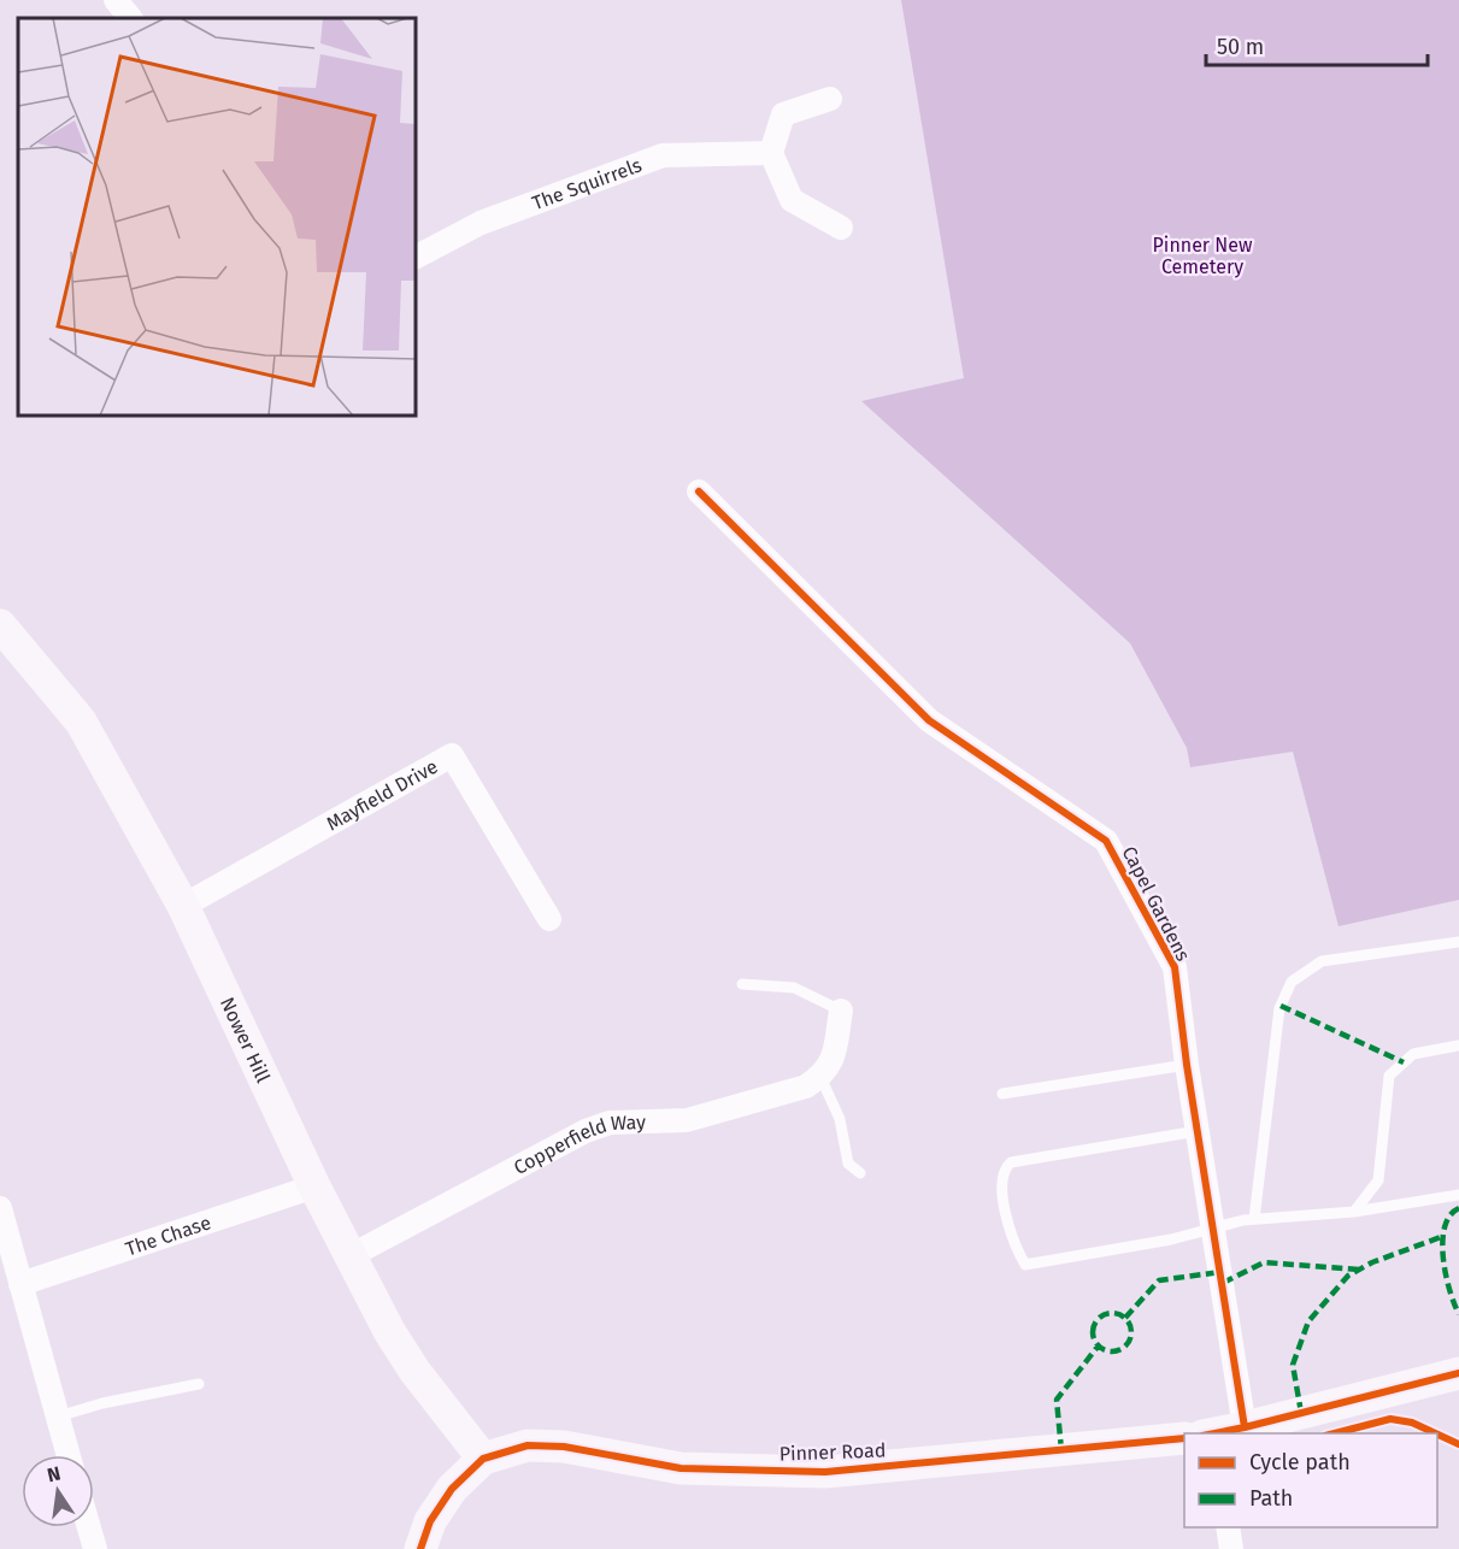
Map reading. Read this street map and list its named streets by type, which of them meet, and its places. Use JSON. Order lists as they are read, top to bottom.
{
  "streets": {
    "street": [
      "The Squirrels",
      "Mayfield Drive",
      "Capel Gardens",
      "Nower Hill",
      "Copperfield Way",
      "The Chase",
      "Pinner Road"
    ]
  },
  "crossings": [
    ["Mayfield Drive", "Nower Hill"],
    ["Capel Gardens", "Pinner Road"],
    ["Nower Hill", "Copperfield Way"],
    ["Nower Hill", "The Chase"],
    ["Nower Hill", "Pinner Road"]
  ],
  "parks": ["Pinner New Cemetery"],
  "legend": ["Cycle path", "Path"],
  "scale_bar": "50 m",
  "north": "top"
}
